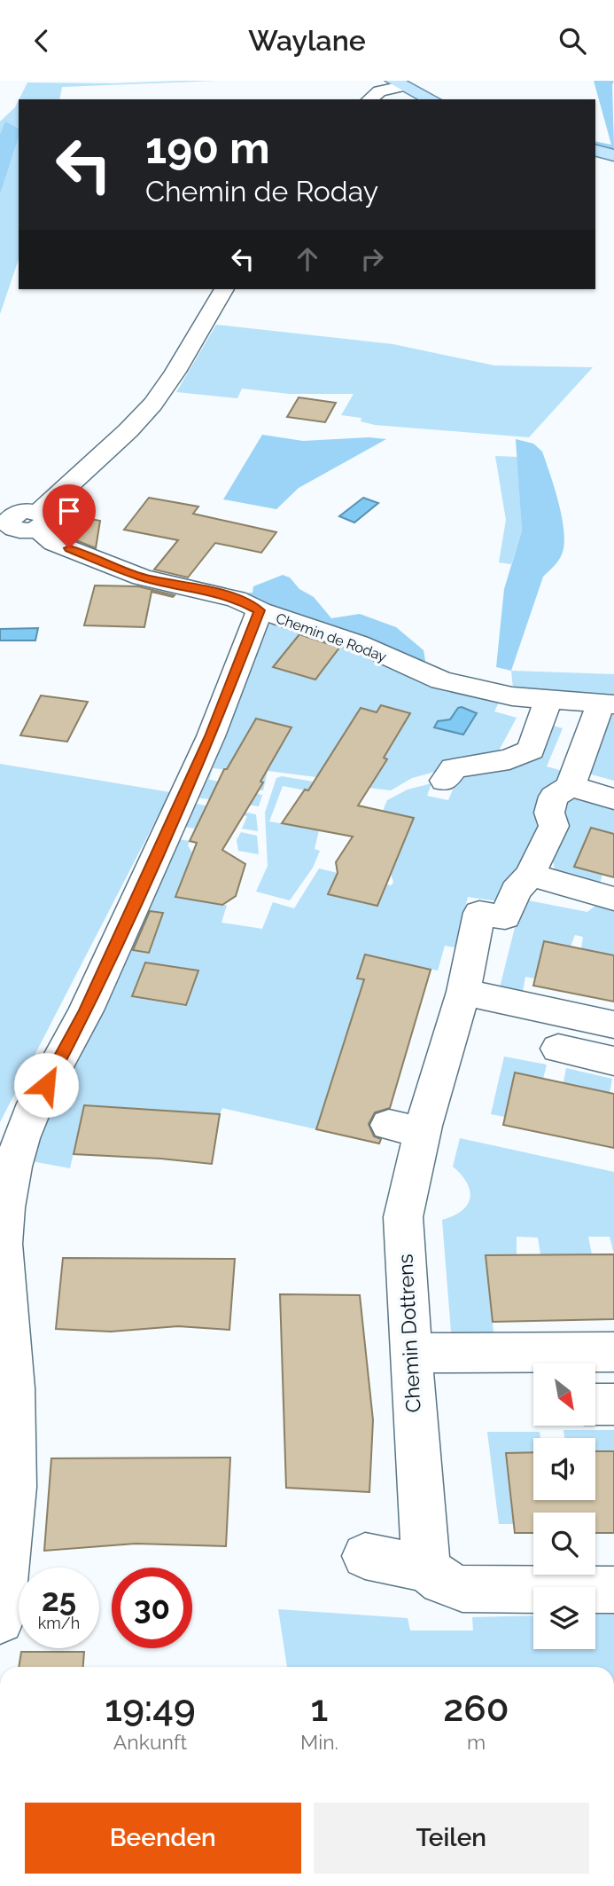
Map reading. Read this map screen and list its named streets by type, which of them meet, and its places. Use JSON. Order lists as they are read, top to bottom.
{
  "streets": {
    "street": ["Chemin de Roday", "Chemin Dottrens"]
  },
  "crossings": [
    ["Chemin de Roday", "Chemin Dottrens"]
  ],
  "north": "bottom right",
  "page": {
    "header": "Waylane",
    "turn": ["190 m", "Chemin de Roday"],
    "speed": "25 km/h",
    "limit": "30",
    "eta": [
      "19:49",
      "Ankunft",
      "1",
      "Min.",
      "260",
      "m"
    ],
    "buttons": ["Beenden", "Teilen"]
  }
}
